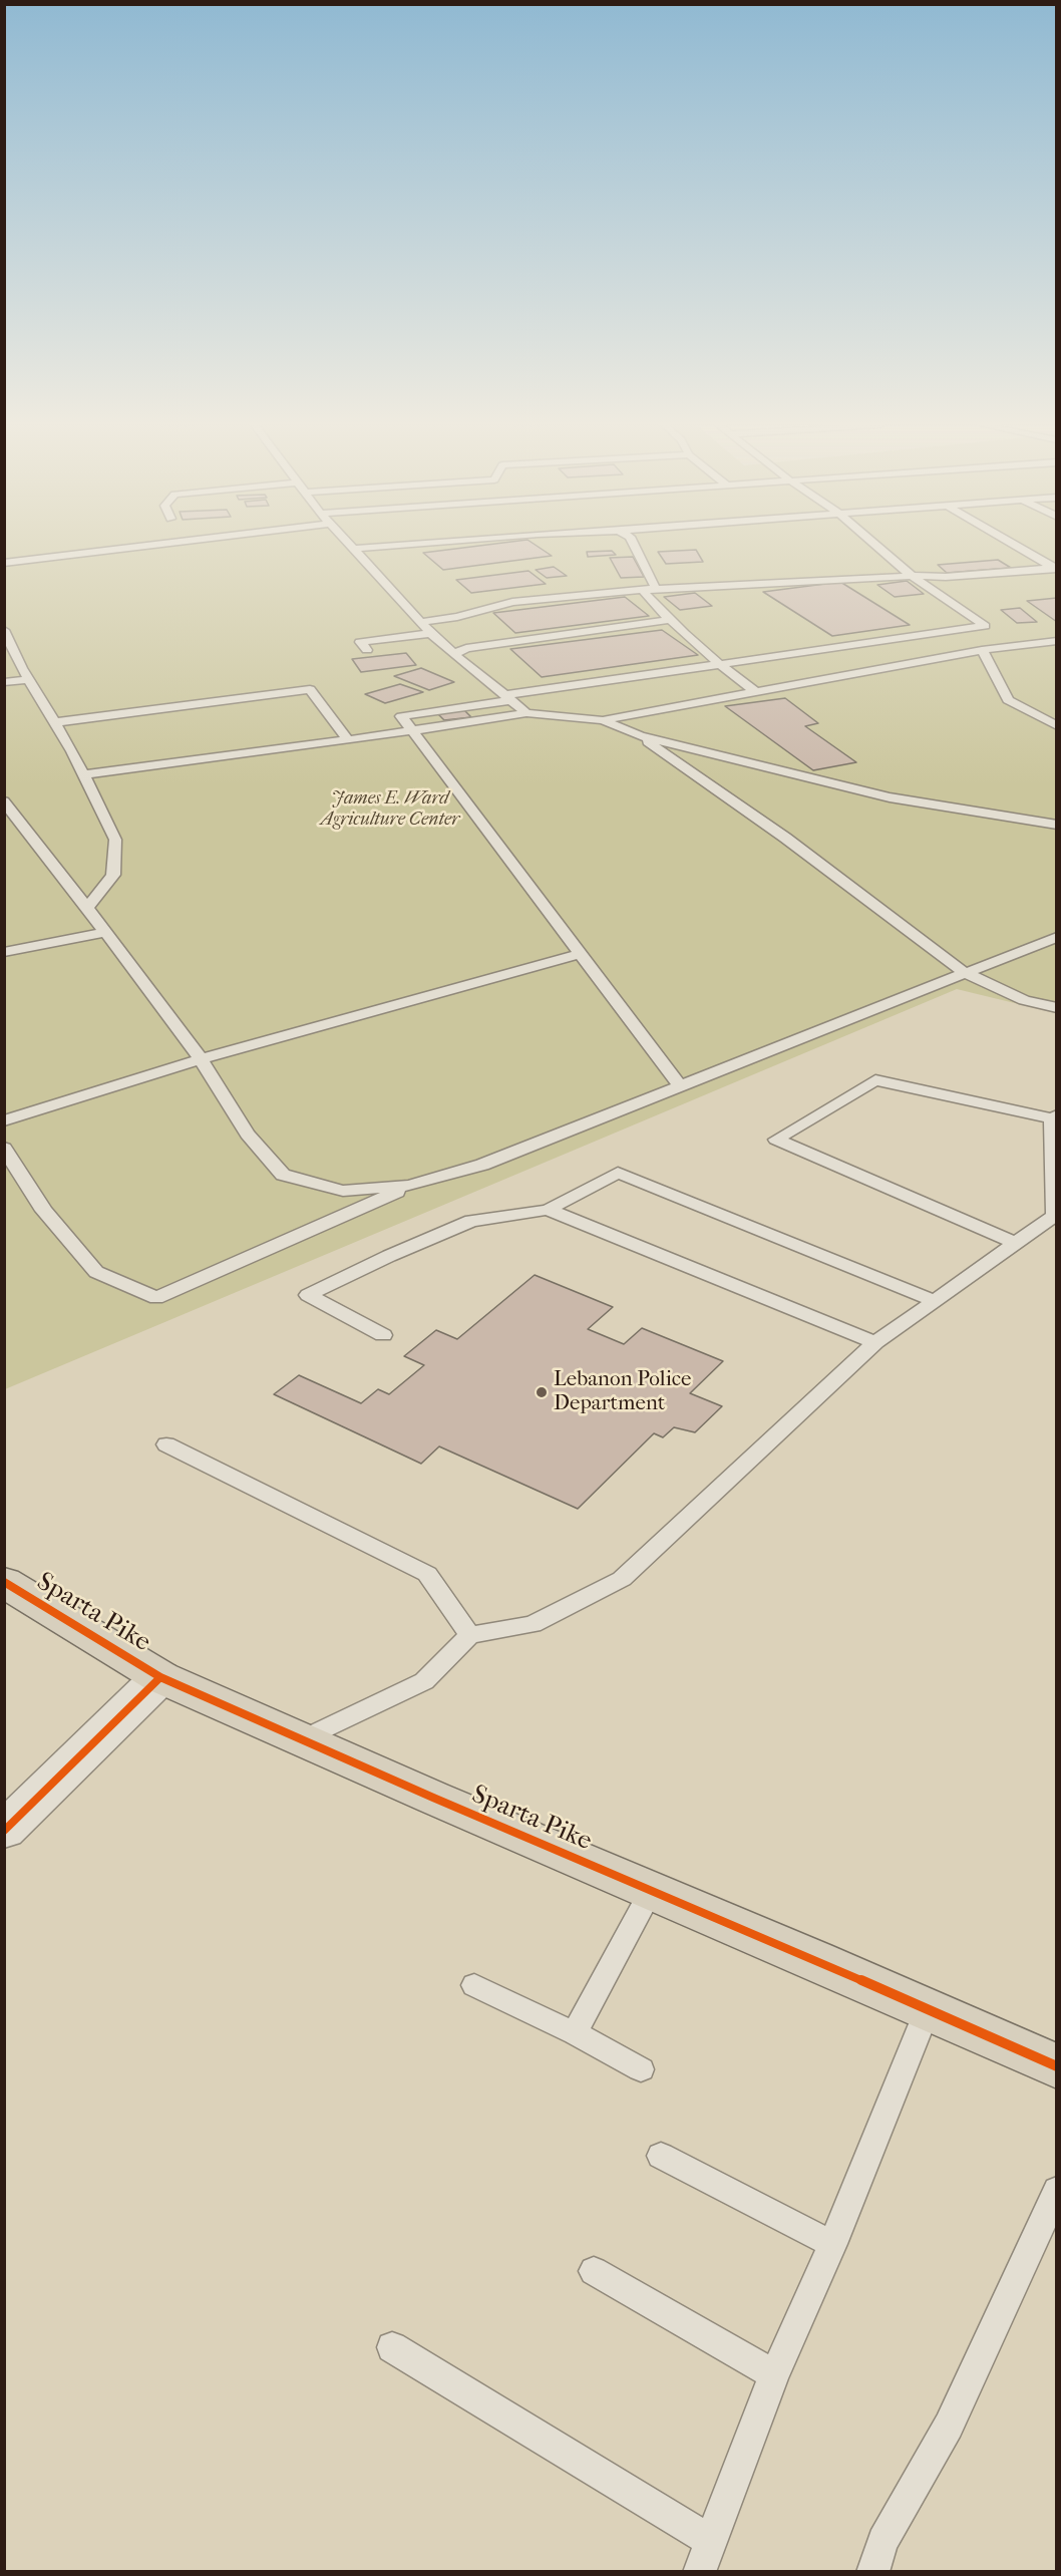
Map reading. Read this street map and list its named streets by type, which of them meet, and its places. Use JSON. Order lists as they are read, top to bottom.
{
  "streets": {
    "main road": ["Sparta Pike"]
  },
  "parks": ["James E. Ward Agriculture Center"],
  "places": ["Lebanon Police Department"]
}
